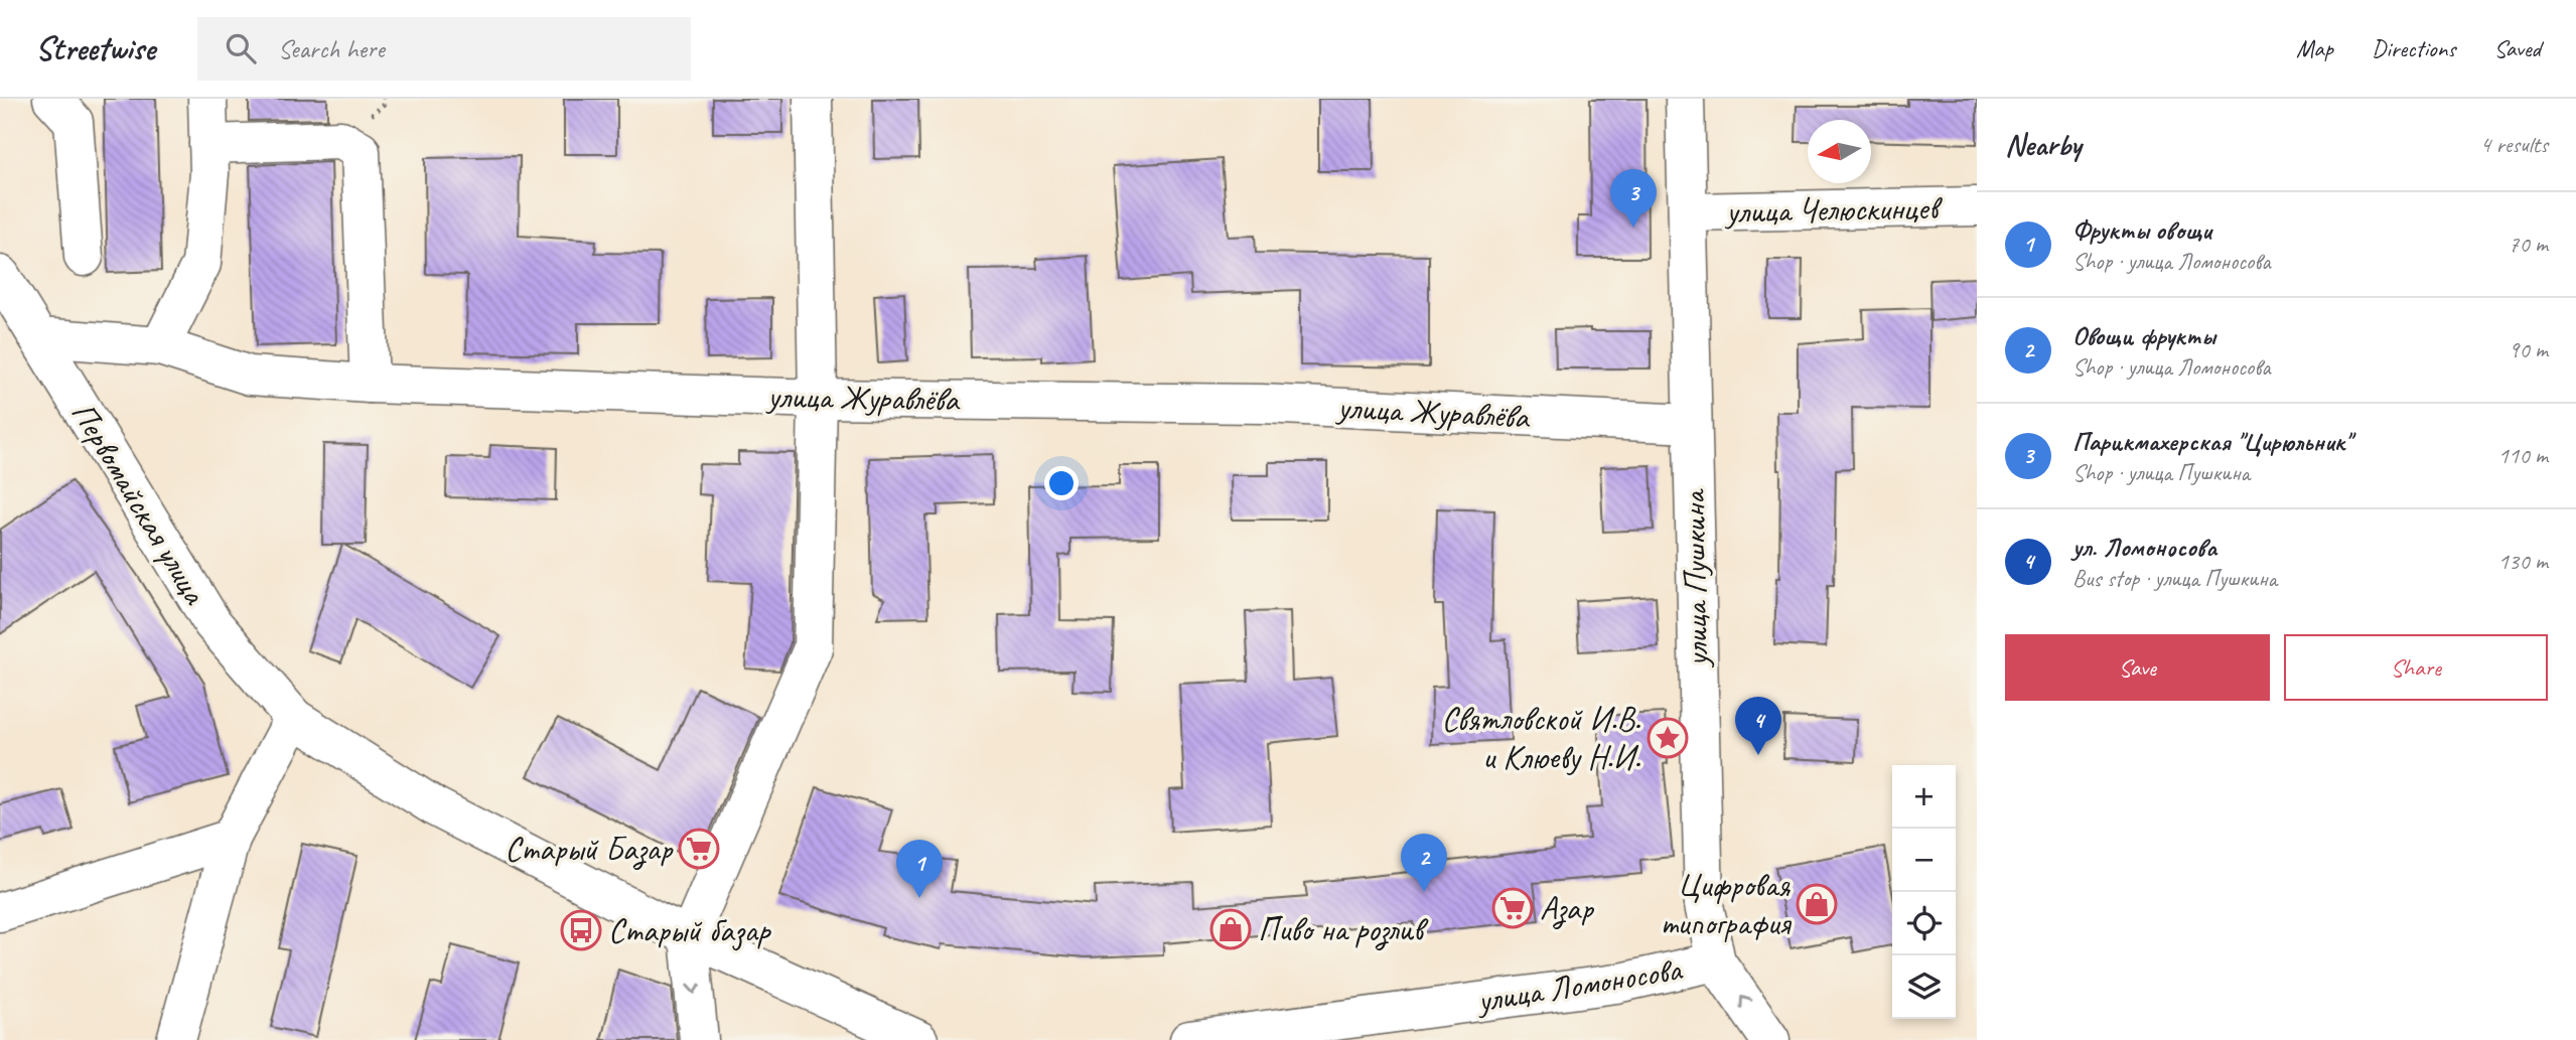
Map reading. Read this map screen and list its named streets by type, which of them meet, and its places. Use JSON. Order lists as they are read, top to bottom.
{
  "streets": {
    "street": [
      "улица Челюскинцев",
      "улица Журавлёва",
      "Первомайская улица",
      "улица Пушкина",
      "улица Ломоносова"
    ]
  },
  "crossings": [
    ["улица Челюскинцев", "улица Пушкина"],
    ["улица Журавлёва", "Первомайская улица"],
    ["улица Журавлёва", "улица Пушкина"],
    ["улица Пушкина", "улица Ломоносова"]
  ],
  "places": {
    "place": ["Святловской И.В. и Клюеву Н.И."],
    "supermarket": ["Старый Базар", "Азар"],
    "shop": ["Цифровая типография", "Пиво на розлив"],
    "bus stop": ["Старый базар"]
  },
  "north": "left",
  "page": {
    "header": "Streetwise",
    "search": "Search here",
    "nav": ["Map", "Directions", "Saved"],
    "heading": ["Nearby", "4 results"],
    "pins": [
      "3",
      "4",
      "2",
      "1"
    ],
    "list": [
      {
        "mark": "1",
        "name": "Фрукты овощи",
        "note": "Shop · улица Ломоносова",
        "value": "70 m"
      },
      {
        "mark": "2",
        "name": "Овощи фрукты",
        "note": "Shop · улица Ломоносова",
        "value": "90 m"
      },
      {
        "mark": "3",
        "name": "Парикмахерская \"Цирюльник\"",
        "note": "Shop · улица Пушкина",
        "value": "110 m"
      },
      {
        "mark": "4",
        "name": "ул. Ломоносова",
        "note": "Bus stop · улица Пушкина",
        "value": "130 m"
      }
    ],
    "buttons": ["Save", "Share"],
    "map_buttons": ["+", "−"]
  }
}
